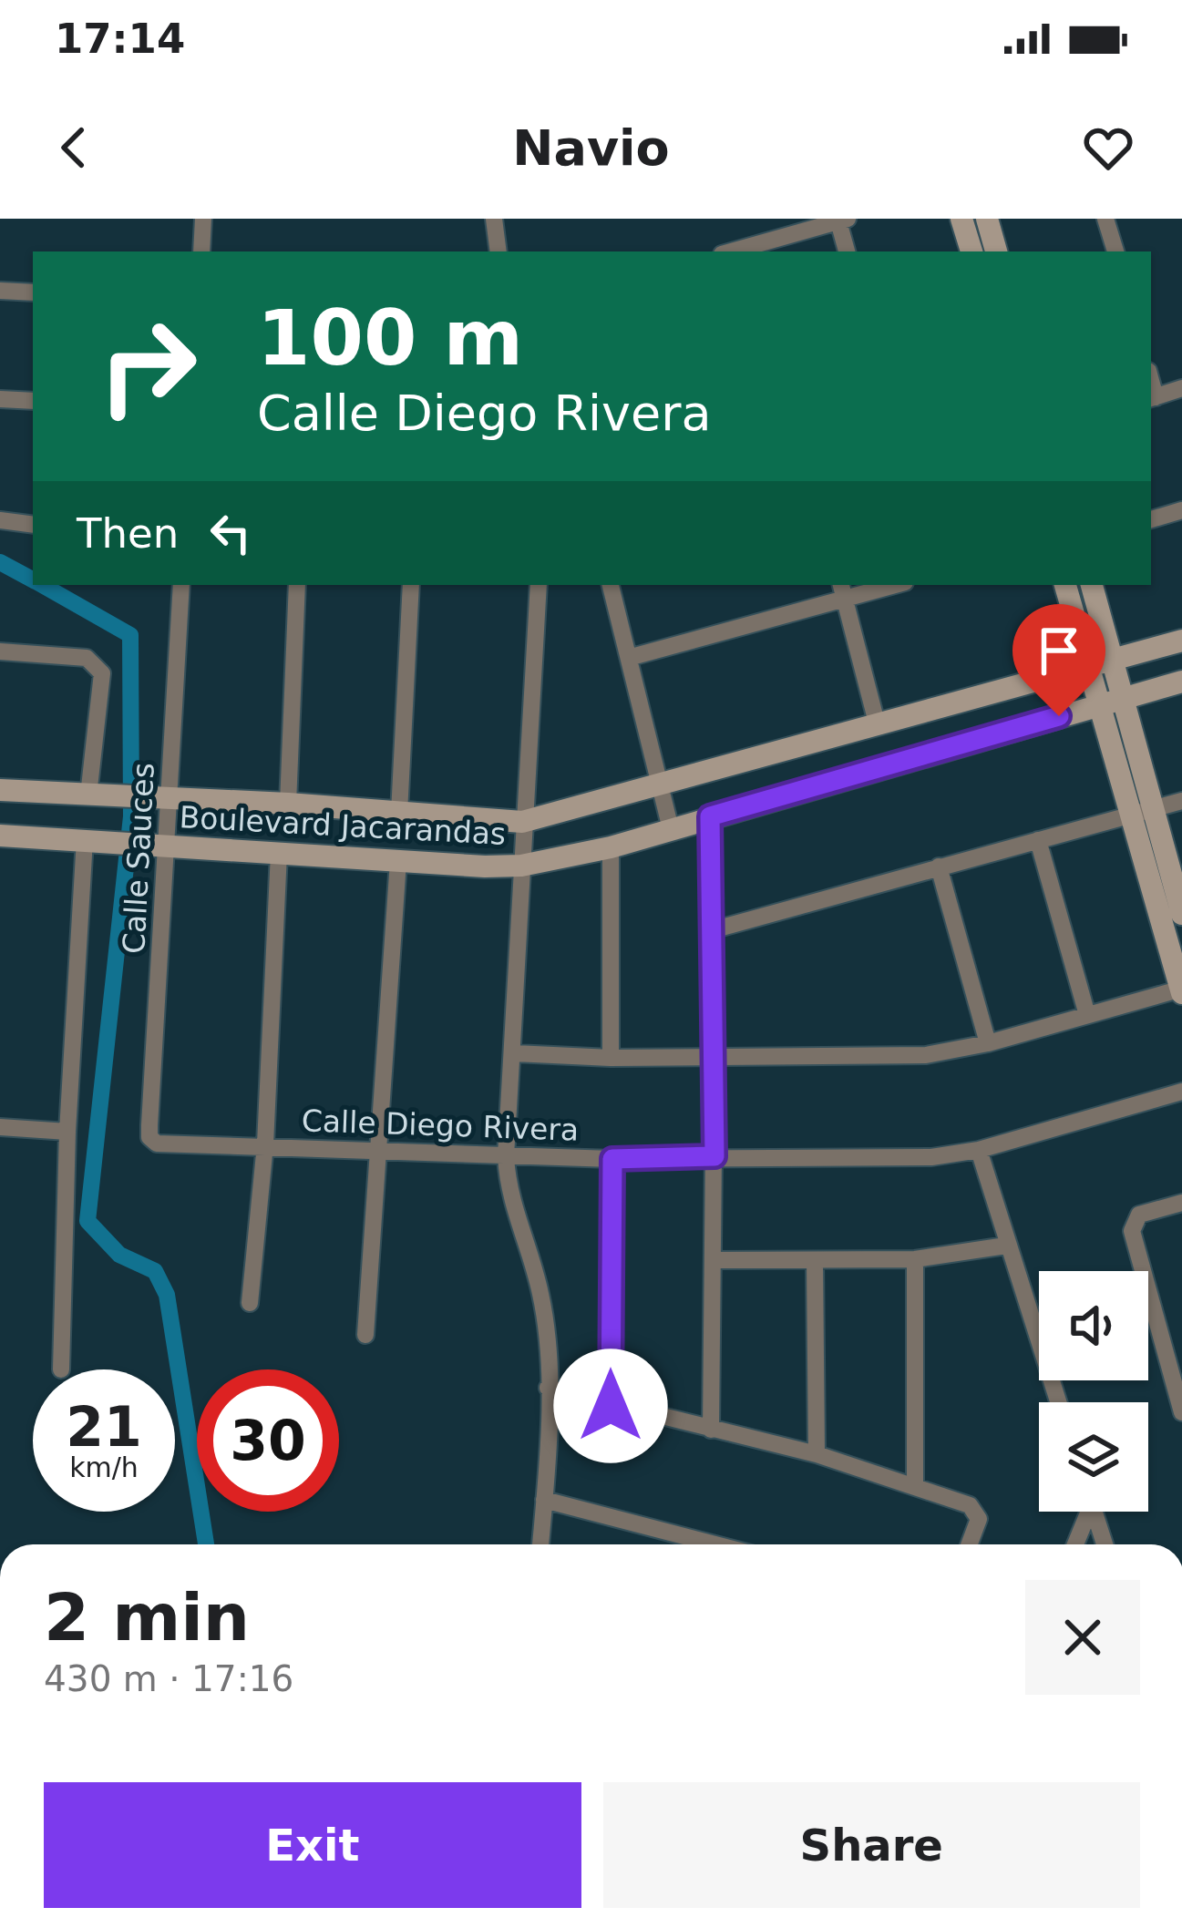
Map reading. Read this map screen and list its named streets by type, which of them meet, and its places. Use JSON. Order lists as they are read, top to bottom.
{
  "streets": {
    "main road": ["Boulevard Jacarandas"],
    "street": ["Calle Sauces", "Calle Diego Rivera"]
  },
  "crossings": [
    ["Boulevard Jacarandas", "Calle Sauces"],
    ["Calle Sauces", "Calle Diego Rivera"]
  ],
  "page": {
    "status": "17:14",
    "header": "Navio",
    "turn": ["100 m", "Calle Diego Rivera"],
    "then": "Then",
    "speed": "21 km/h",
    "limit": "30",
    "heading": ["2 min", "430 m · 17:16"],
    "buttons": ["Exit", "Share"]
  }
}
